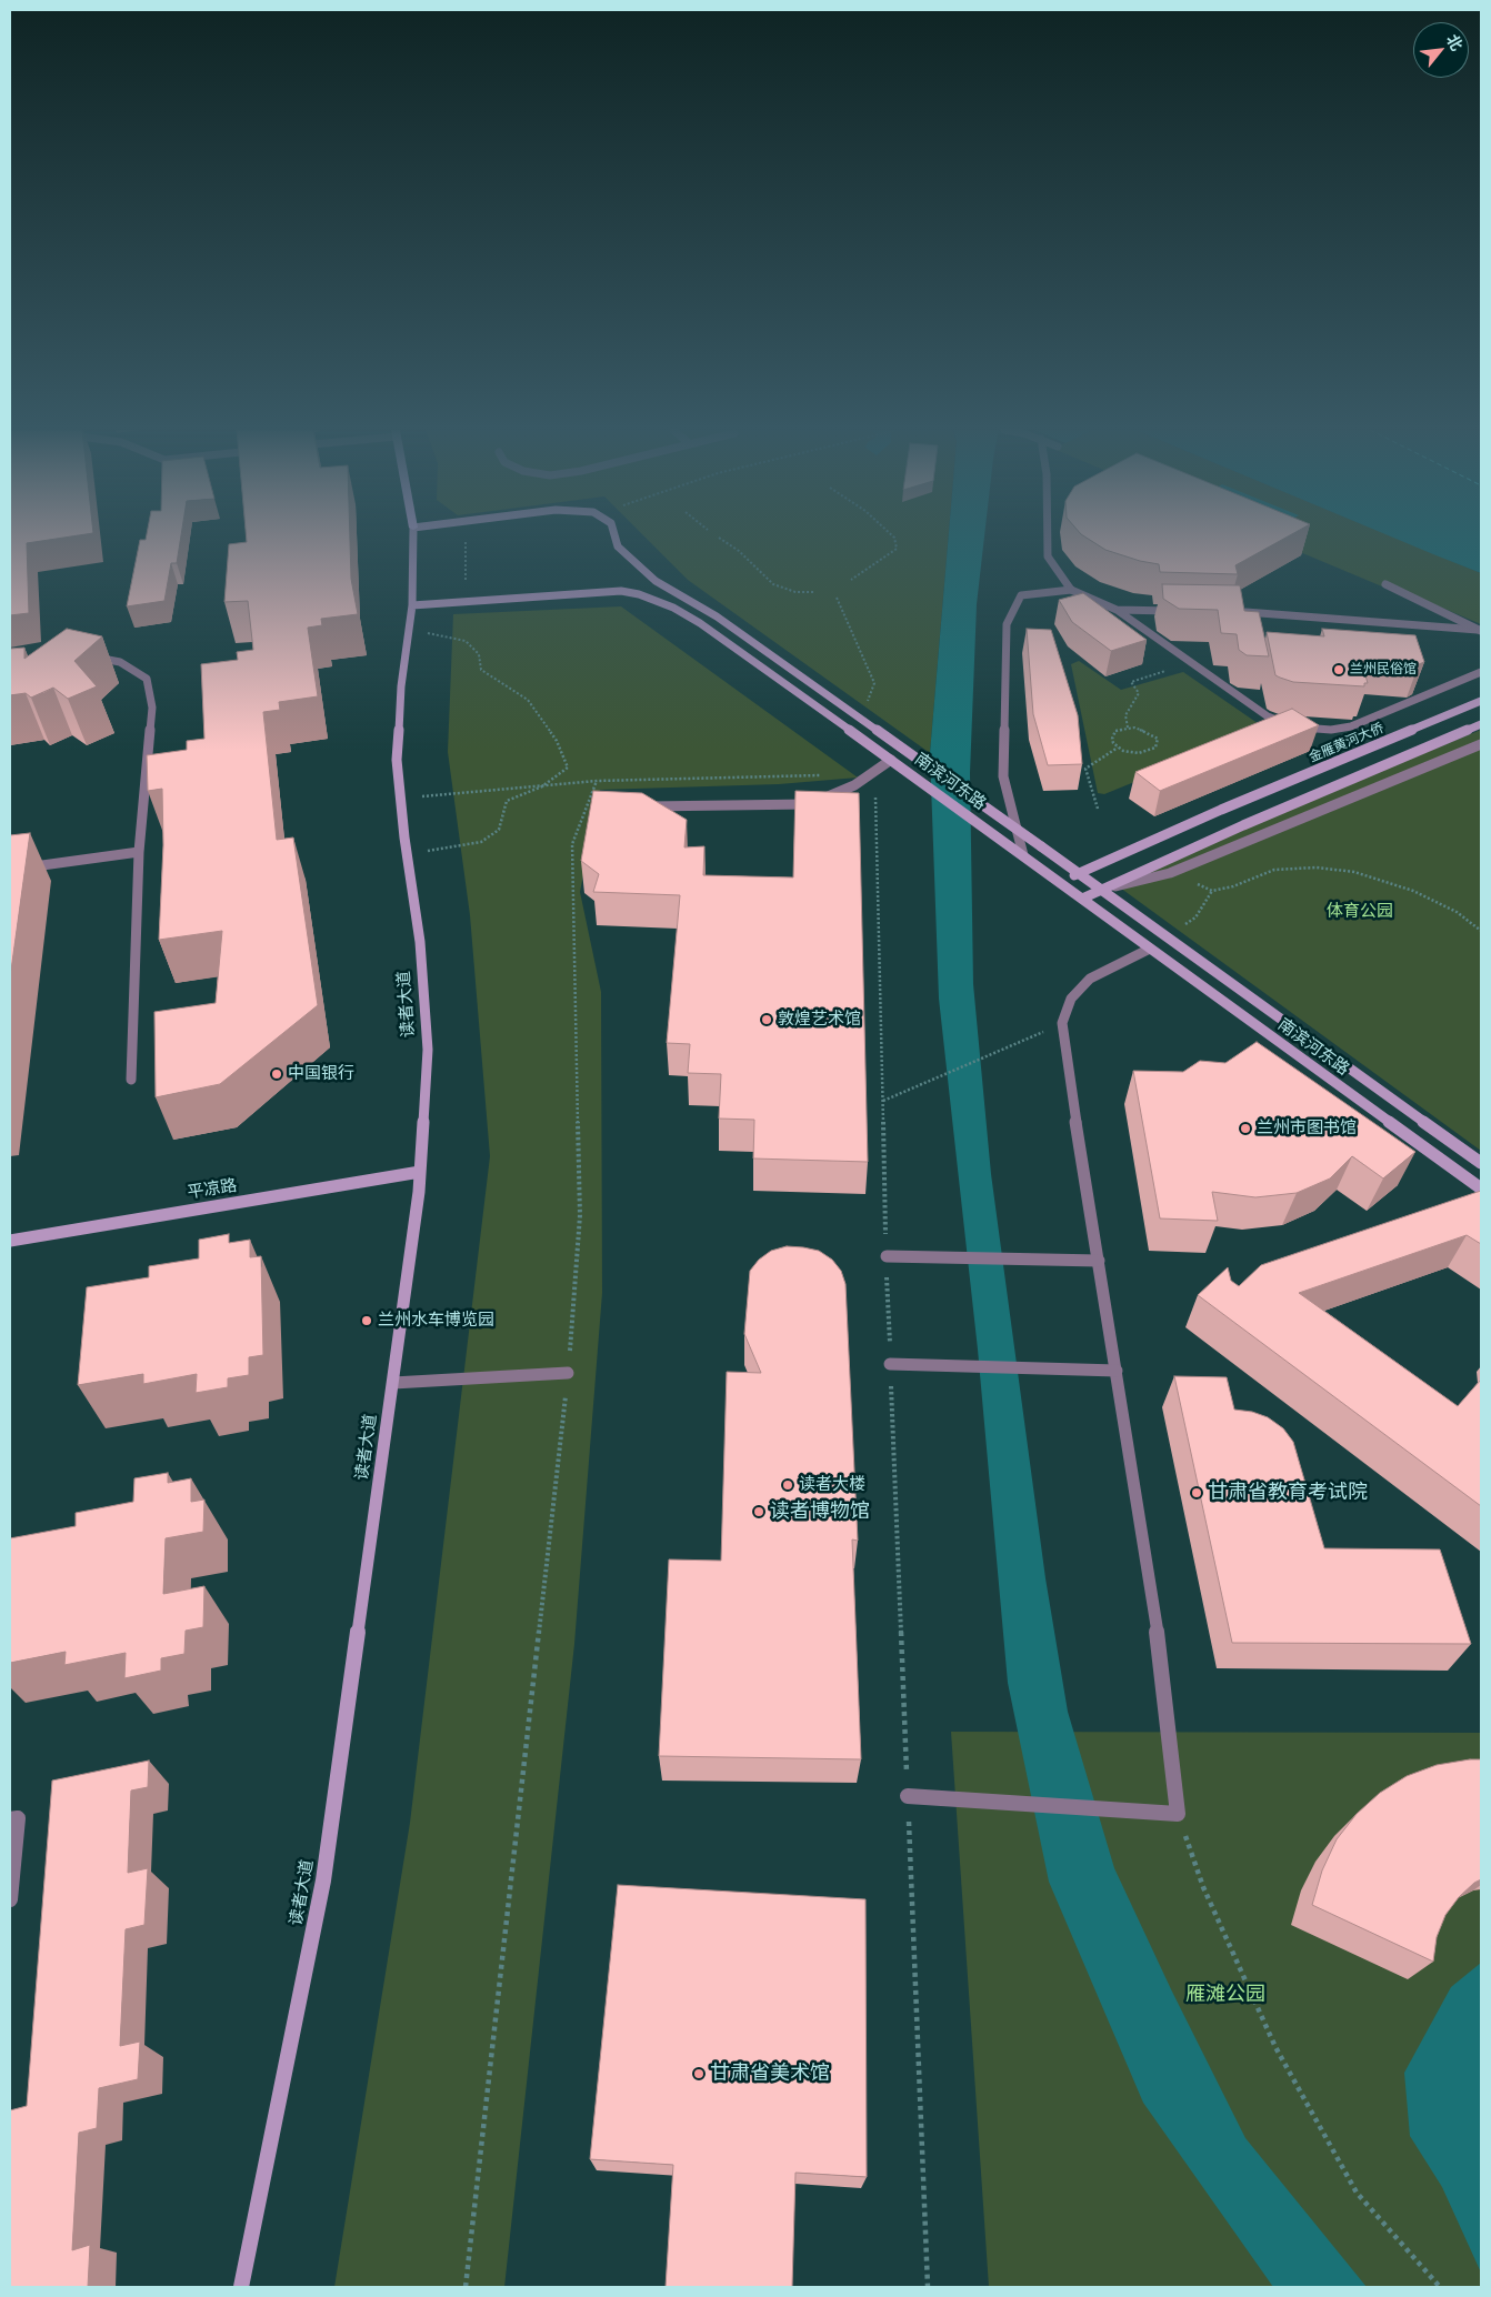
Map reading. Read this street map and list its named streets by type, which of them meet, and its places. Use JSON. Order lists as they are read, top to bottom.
{
  "streets": {
    "main road": [
      "金雁黄河大侨",
      "南滨河东路",
      "读者大道",
      "平凉路"
    ]
  },
  "crossings": [
    ["金雁黄河大侨", "南滨河东路"],
    ["南滨河东路", "读者大道"],
    ["读者大道", "平凉路"]
  ],
  "parks": ["体育公园", "雁滩公园"],
  "places": [
    "兰州民俗馆",
    "敦煌艺术馆",
    "中国银行",
    "兰州市图书馆",
    "兰州水车博览园",
    "读者大楼",
    "甘肃省教育考试院",
    "读者博物馆",
    "甘肃省美术馆"
  ],
  "north": "top right"
}
